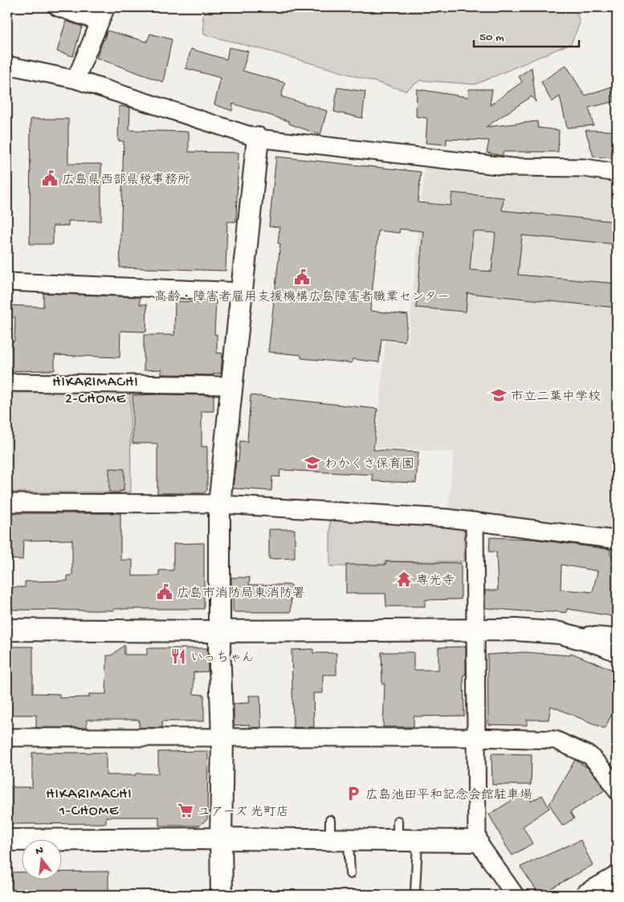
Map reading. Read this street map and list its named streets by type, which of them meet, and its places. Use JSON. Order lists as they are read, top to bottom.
{
  "districts": ["HIKARIMACHI 2-CHOME", "HIKARIMACHI 1-CHOME"],
  "places": {
    "public building": ["広島県西部県税事務所", "高齢・障害者雇用支援機構広島障害者職業センター", "広島市消防局東消防署"],
    "school or university": ["市立二葉中学校", "わかくさ保育園"],
    "temple": ["専光寺"],
    "restaurant": ["いっちゃん"],
    "parking": ["広島池田平和記念会館駐車場"],
    "supermarket": ["ユアーズ 光町店"]
  },
  "scale_bar": "50 m",
  "north": "top"
}
